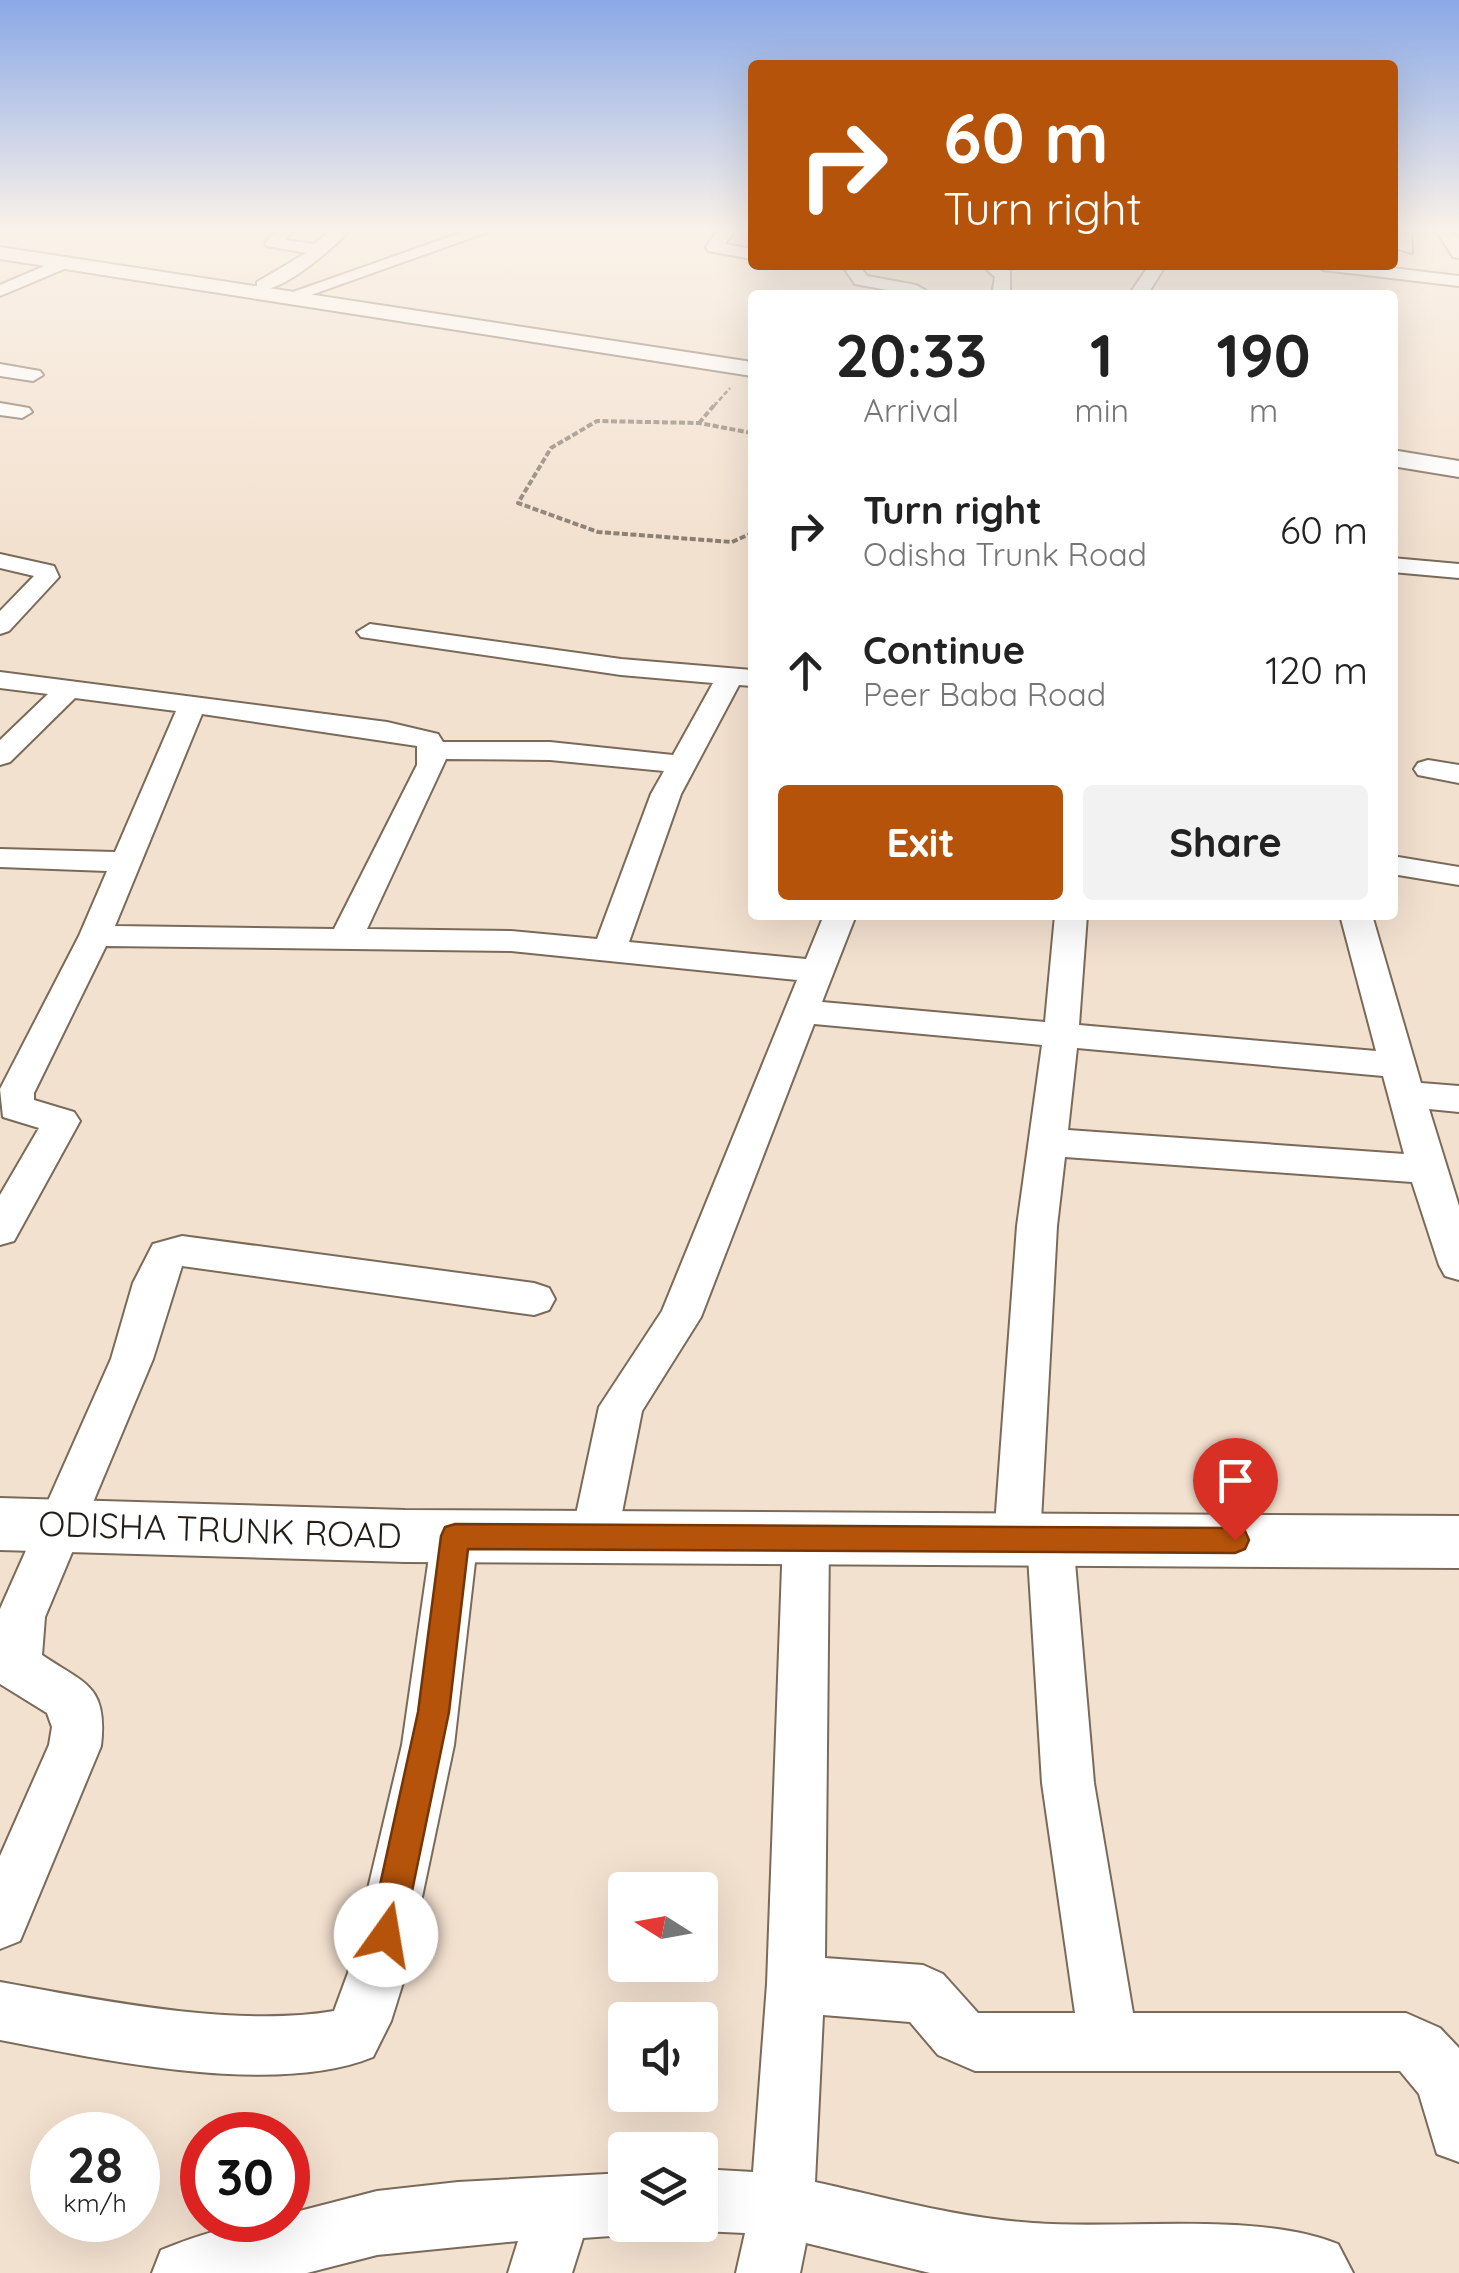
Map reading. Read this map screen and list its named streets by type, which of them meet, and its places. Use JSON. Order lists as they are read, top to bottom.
{
  "streets": {
    "main road": ["ODISHA TRUNK ROAD"]
  },
  "north": "left",
  "page": {
    "turn": ["60 m", "Turn right"],
    "eta": [
      "20:33",
      "Arrival",
      "1",
      "min",
      "190",
      "m"
    ],
    "list": [
      {
        "name": "Turn right",
        "note": "Odisha Trunk Road",
        "value": "60 m"
      },
      {
        "name": "Continue",
        "note": "Peer Baba Road",
        "value": "120 m"
      }
    ],
    "buttons": ["Exit", "Share"],
    "speed": "28 km/h",
    "limit": "30"
  }
}
